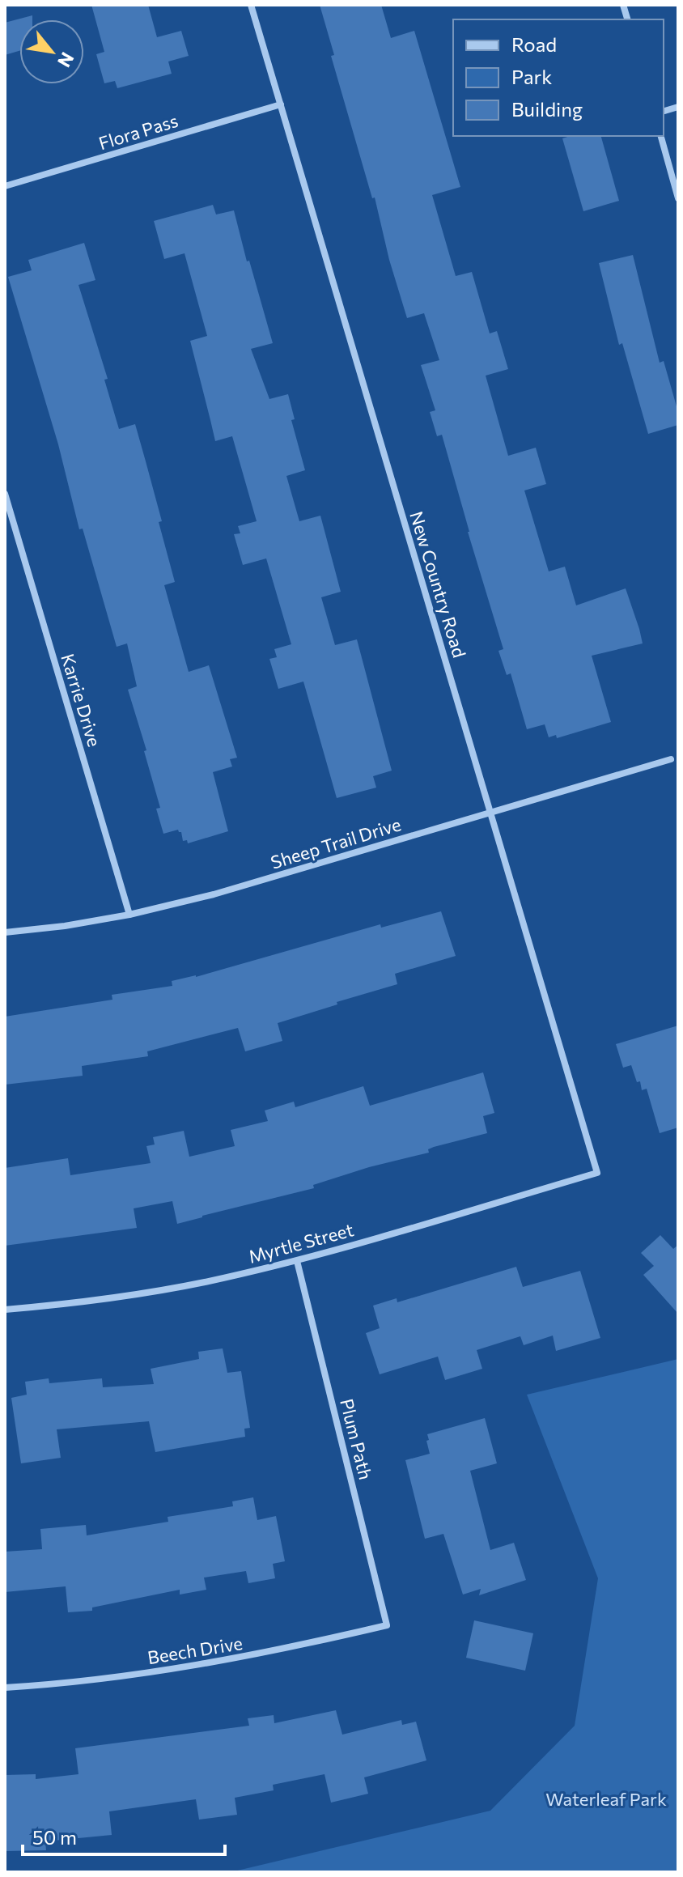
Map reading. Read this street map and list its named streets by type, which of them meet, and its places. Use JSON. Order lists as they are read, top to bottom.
{
  "streets": {
    "street": [
      "Flora Pass",
      "New Country Road",
      "Karrie Drive",
      "Sheep Trail Drive",
      "Myrtle Street",
      "Plum Path",
      "Beech Drive"
    ]
  },
  "crossings": [
    ["Flora Pass", "New Country Road"],
    ["New Country Road", "Sheep Trail Drive"],
    ["New Country Road", "Myrtle Street"],
    ["Karrie Drive", "Sheep Trail Drive"],
    ["Myrtle Street", "Plum Path"],
    ["Plum Path", "Beech Drive"]
  ],
  "parks": ["Waterleaf Park"],
  "legend": ["Road", "Park", "Building"],
  "scale_bar": "50 m",
  "north": "bottom right"
}
